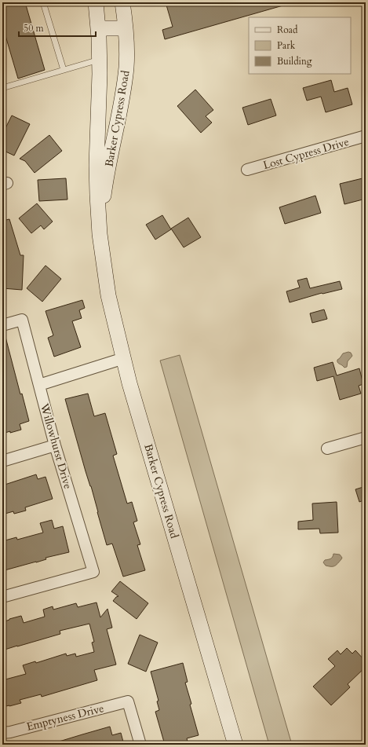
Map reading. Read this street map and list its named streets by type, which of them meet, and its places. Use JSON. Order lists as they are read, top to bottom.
{
  "streets": {
    "street": [
      "Barker Cypress Road",
      "Lost Cypress Drive",
      "Willowhurst Drive",
      "Emptyness Drive"
    ]
  },
  "legend": ["Road", "Park", "Building"],
  "scale_bar": "50 m"
}
